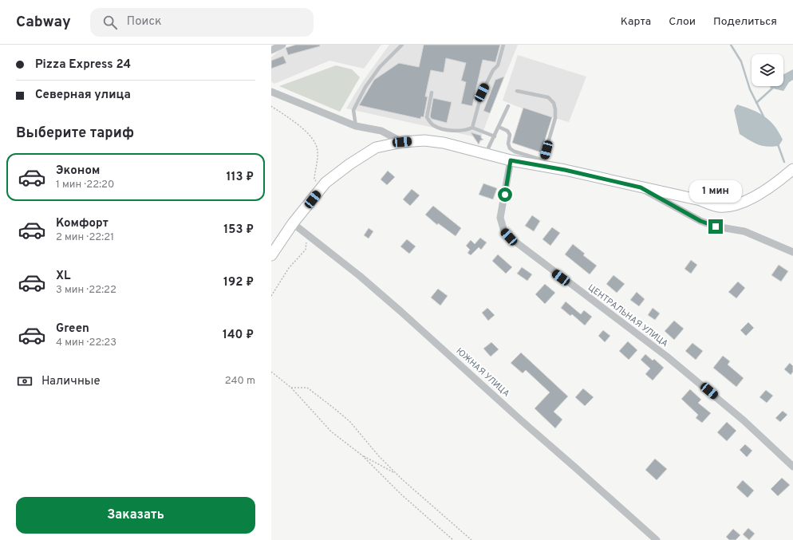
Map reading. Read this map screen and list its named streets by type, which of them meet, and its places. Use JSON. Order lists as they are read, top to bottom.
{
  "streets": {
    "street": ["ЦЕНТРАЛЬНАЯ УЛИЦА", "ЮЖНАЯ УЛИЦА"]
  },
  "page": {
    "header": "Cabway",
    "search": "Поиск",
    "nav": ["Карта", "Слои", "Поделиться"],
    "banner": ["Pizza Express 24", "Северная улица"],
    "heading": "Выберите тариф",
    "list": [
      {
        "name": "Эконом",
        "note": "1 мин · 22:20",
        "value": "113 ₽"
      },
      {
        "name": "Комфорт",
        "note": "2 мин · 22:21",
        "value": "153 ₽"
      },
      {
        "name": "XL",
        "note": "3 мин · 22:22",
        "value": "192 ₽"
      },
      {
        "name": "Green",
        "note": "4 мин · 22:23",
        "value": "140 ₽"
      }
    ],
    "bubble": "1 мин",
    "pay": ["Наличные", "240 m"],
    "buttons": "Заказать"
  }
}
